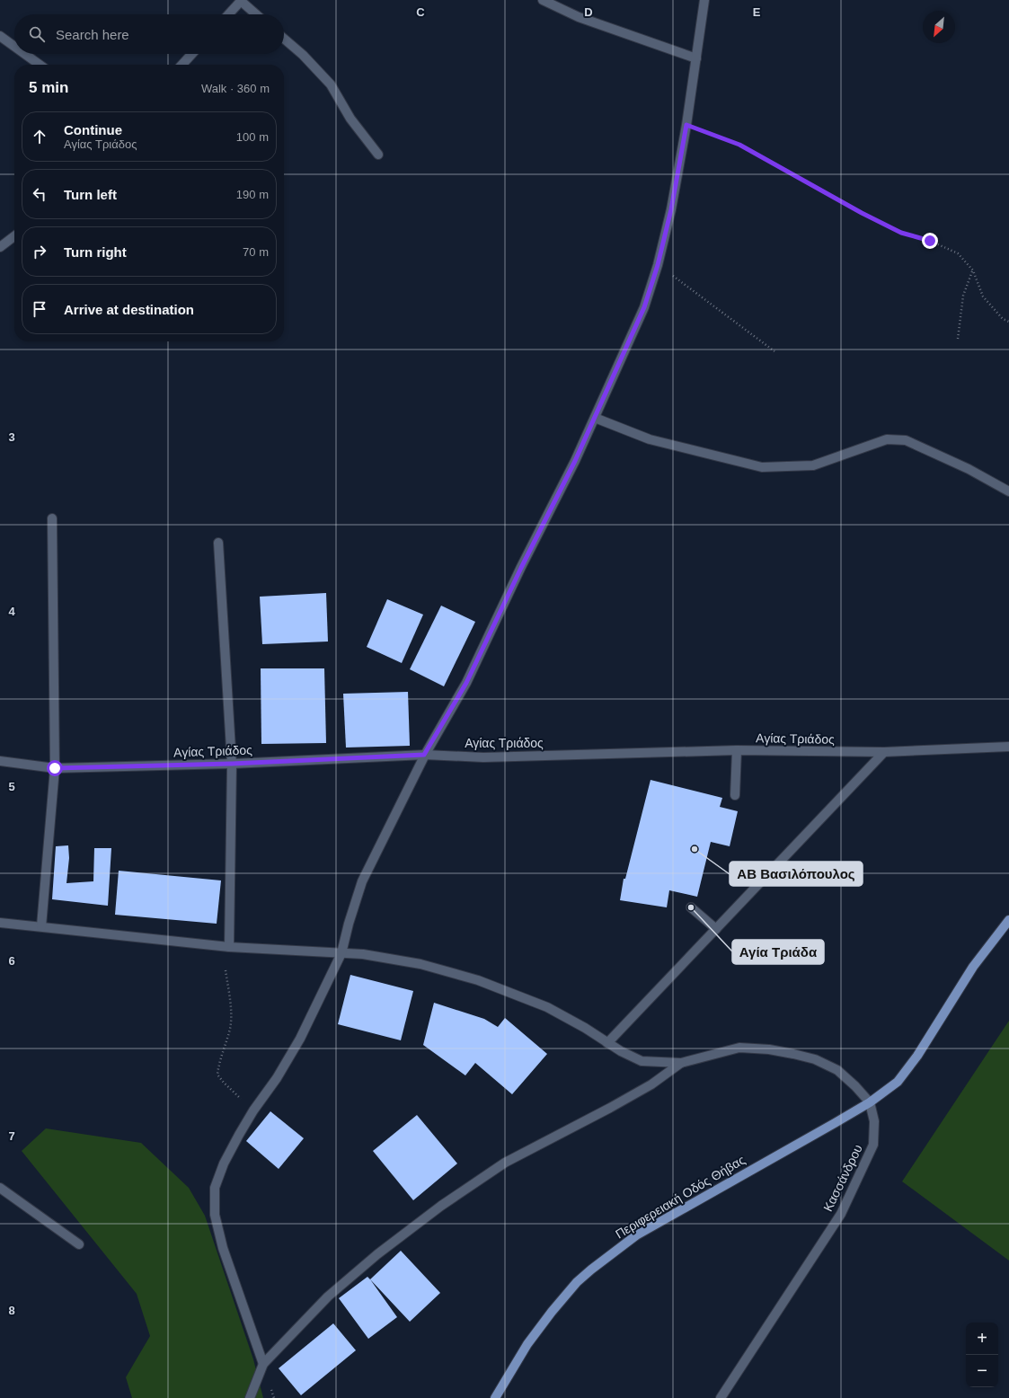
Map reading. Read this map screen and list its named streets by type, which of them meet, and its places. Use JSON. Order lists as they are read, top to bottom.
{
  "streets": {
    "main road": ["Περιφερειακή Οδός Θήβας"],
    "street": ["Αγίας Τριάδος", "Κασσάνδρου"]
  },
  "crossings": [
    ["Κασσάνδρου", "Περιφερειακή Οδός Θήβας"]
  ],
  "places": ["ΑΒ Βασιλόπουλος", "Αγία Τριάδα"],
  "north": "bottom left",
  "page": {
    "search": "Search here",
    "heading": ["5 min", "Walk · 360 m"],
    "list": [
      ["Continue", "Αγίας Τριάδος", "100 m"],
      ["Turn left", "190 m"],
      ["Turn right", "70 m"],
      "Arrive at destination"
    ],
    "map_buttons": ["+", "−"]
  },
  "grid": {
    "columns": ["C", "D", "E"],
    "rows": [
      "3",
      "4",
      "5",
      "6",
      "7",
      "8"
    ]
  }
}
